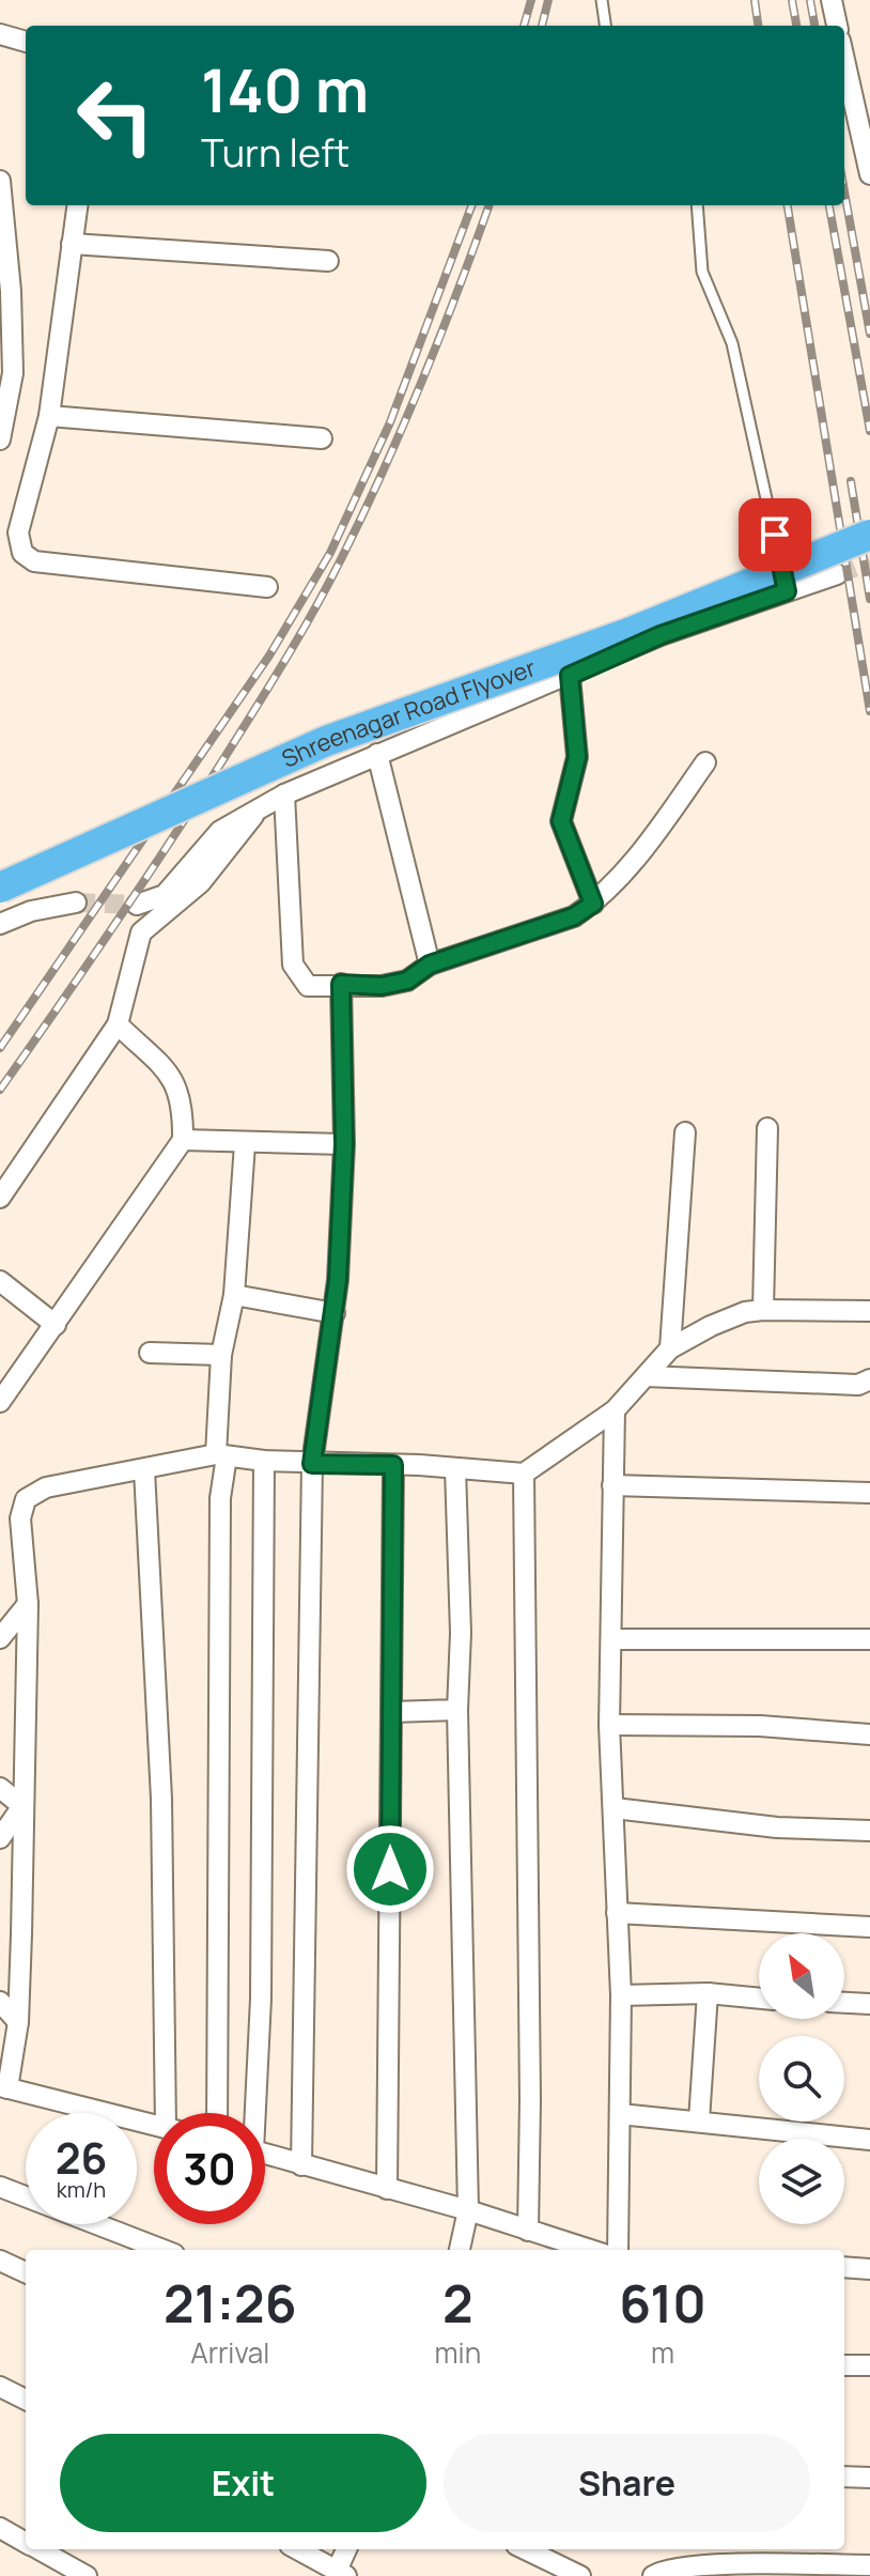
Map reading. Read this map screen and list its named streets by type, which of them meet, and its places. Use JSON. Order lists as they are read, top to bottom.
{
  "streets": {
    "highway": ["Shreenagar Road Flyover"]
  },
  "north": "top left",
  "page": {
    "turn": ["140 m", "Turn left"],
    "speed": "26 km/h",
    "limit": "30",
    "eta": [
      "21:26",
      "Arrival",
      "2",
      "min",
      "610",
      "m"
    ],
    "buttons": ["Exit", "Share"]
  }
}
